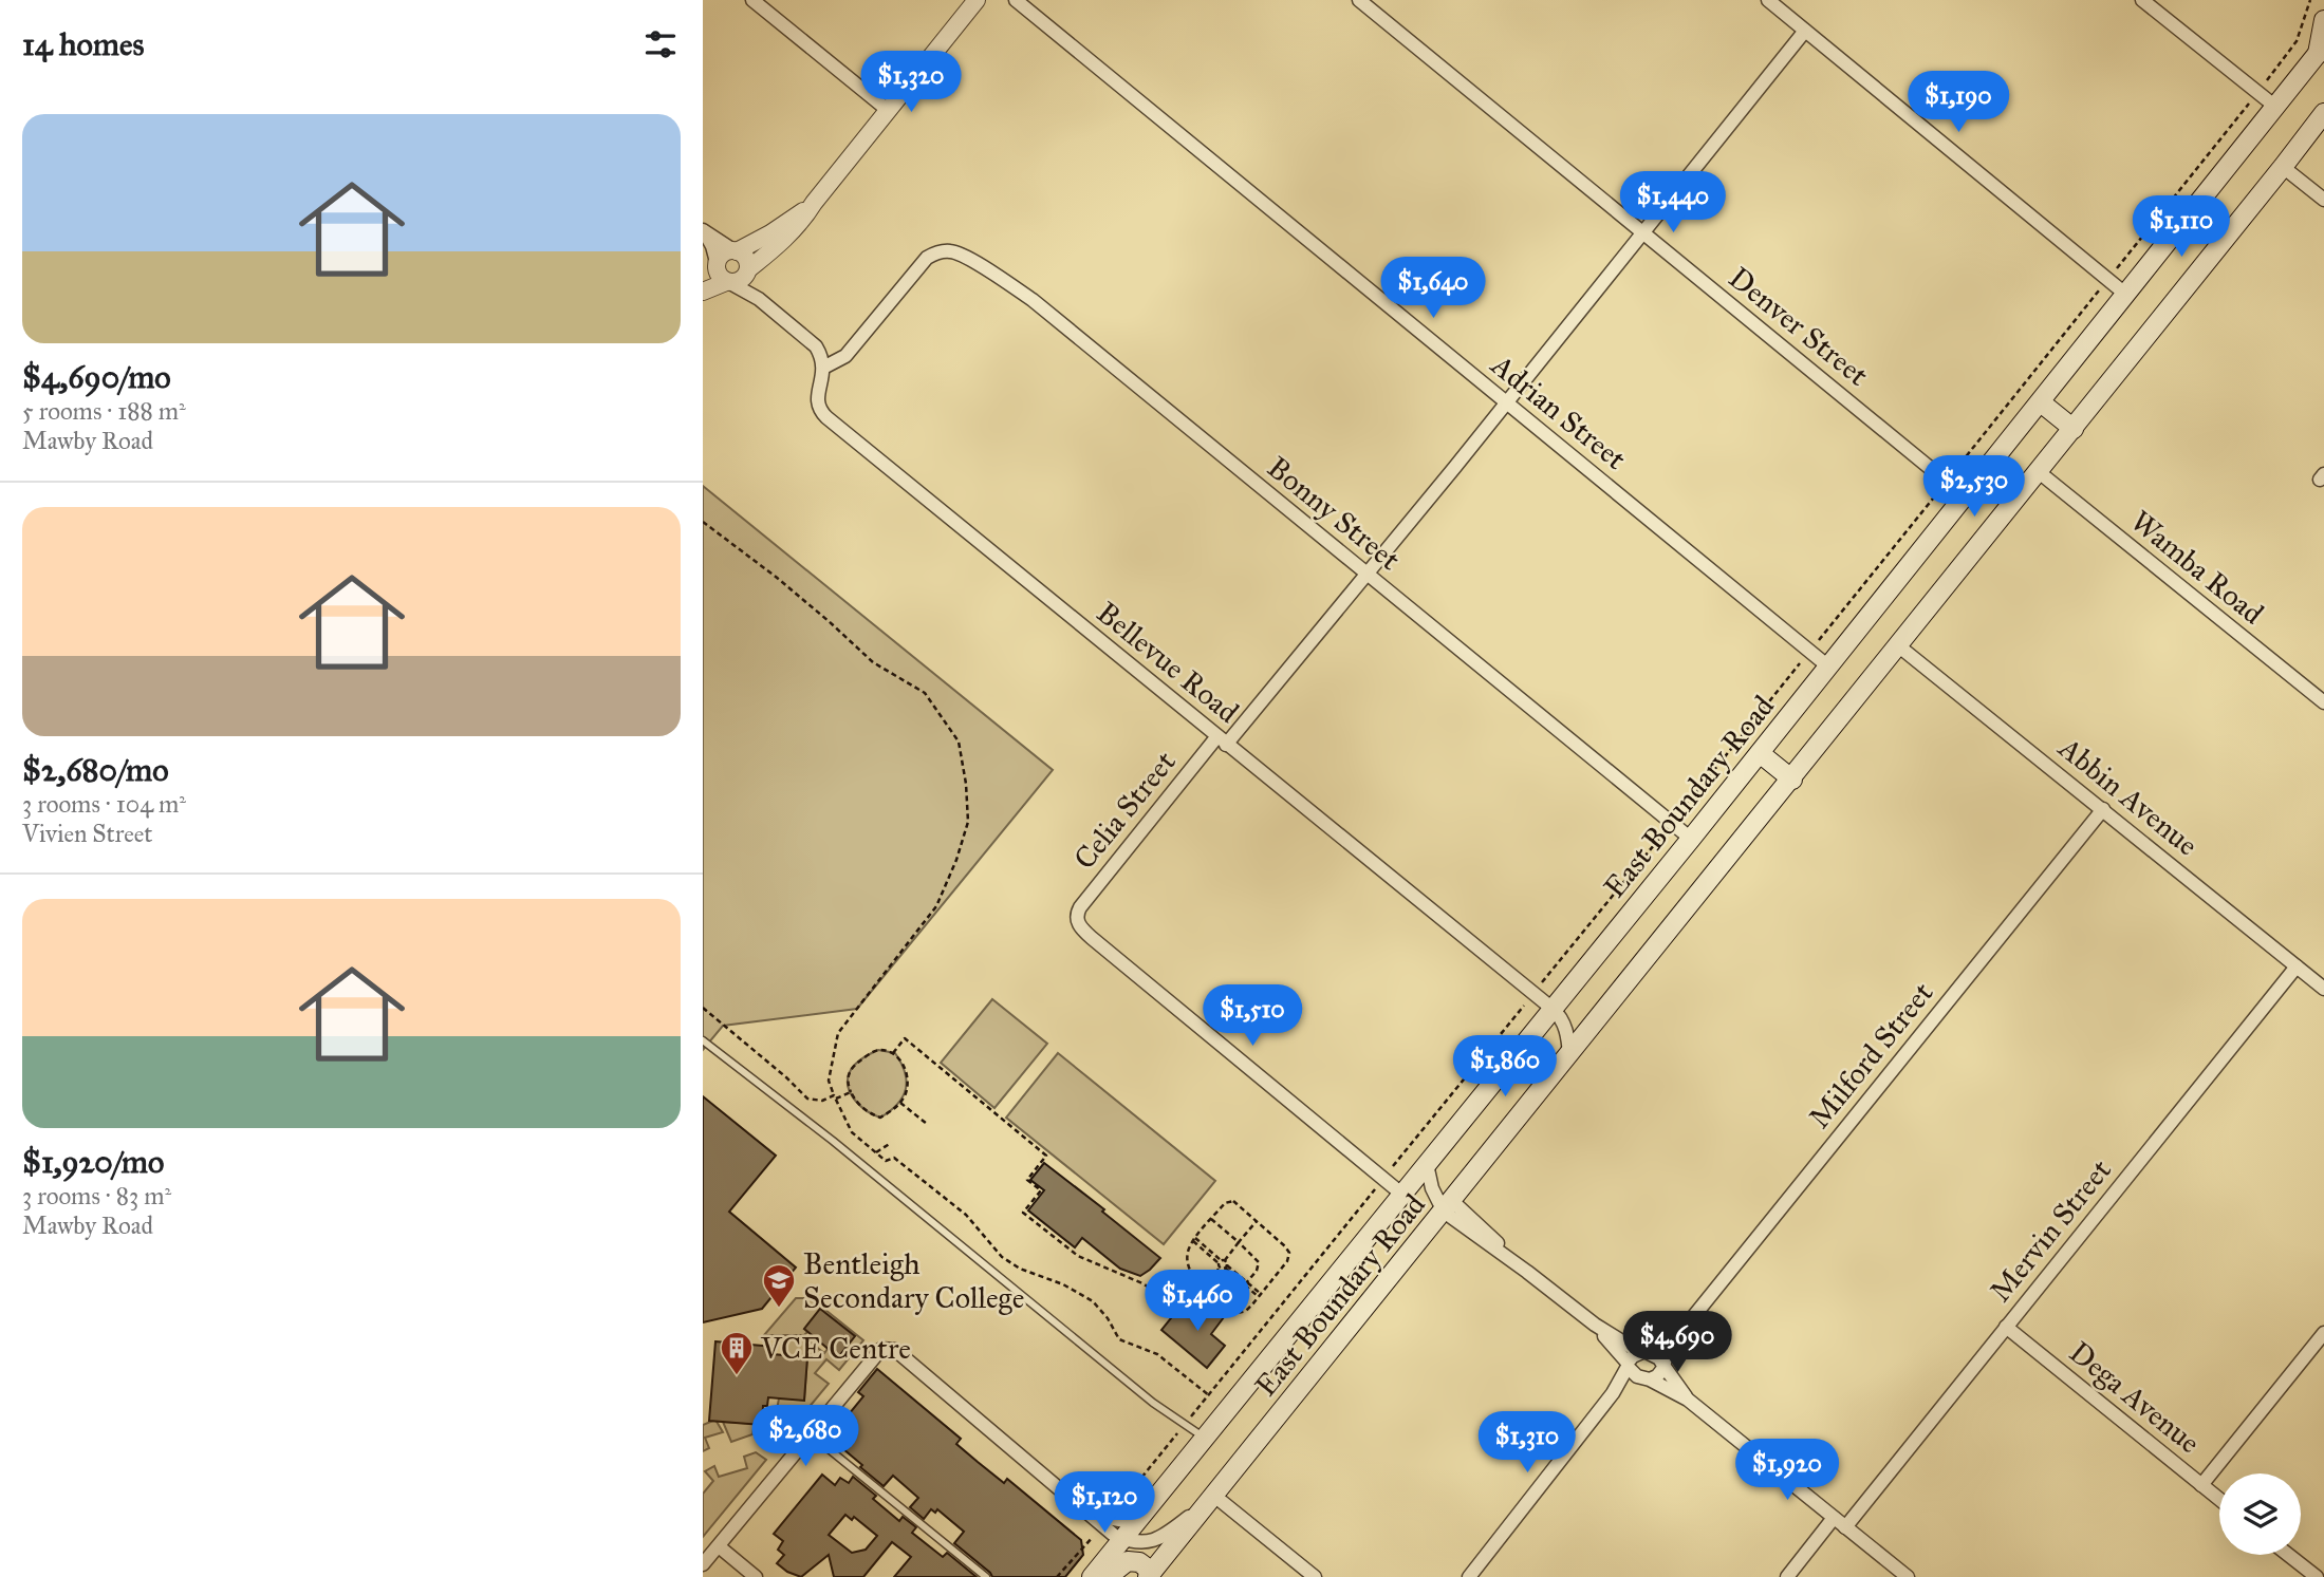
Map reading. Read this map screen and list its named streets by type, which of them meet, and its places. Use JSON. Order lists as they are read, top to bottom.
{
  "streets": {
    "main road": ["East Boundary Road"],
    "street": [
      "Denver Street",
      "Adrian Street",
      "Bonny Street",
      "Wamba Road",
      "Bellevue Road",
      "Abbin Avenue",
      "Celia Street",
      "Milford Street",
      "Mervin Street",
      "Dega Avenue"
    ]
  },
  "crossings": [
    ["Denver Street", "East Boundary Road"],
    ["Denver Street", "Celia Street"],
    ["Adrian Street", "East Boundary Road"],
    ["Adrian Street", "Celia Street"],
    ["Bonny Street", "Bellevue Road"],
    ["Bonny Street", "East Boundary Road"],
    ["Bonny Street", "Celia Street"],
    ["Wamba Road", "East Boundary Road"],
    ["Bellevue Road", "East Boundary Road"],
    ["Bellevue Road", "Celia Street"],
    ["East Boundary Road", "Abbin Avenue"],
    ["Abbin Avenue", "Milford Street"],
    ["Abbin Avenue", "Mervin Street"],
    ["Mervin Street", "Dega Avenue"]
  ],
  "places": {
    "school or university": ["Bentleigh Secondary College"],
    "building": ["VCE Centre"]
  },
  "page": {
    "heading": "14 homes",
    "price": [
      "$1,320",
      "$1,190",
      "$1,440",
      "$1,110",
      "$1,640",
      "$2,530",
      "$1,510",
      "$1,860",
      "$1,460",
      "$4,690",
      "$2,680",
      "$1,310",
      "$1,920",
      "$1,120"
    ],
    "list": [
      {
        "name": "$4,690/mo",
        "note": "5 rooms · 188 m² · Mawby Road"
      },
      {
        "name": "$2,680/mo",
        "note": "3 rooms · 104 m² · Vivien Street"
      },
      {
        "name": "$1,920/mo",
        "note": "3 rooms · 83 m² · Mawby Road"
      }
    ]
  }
}
